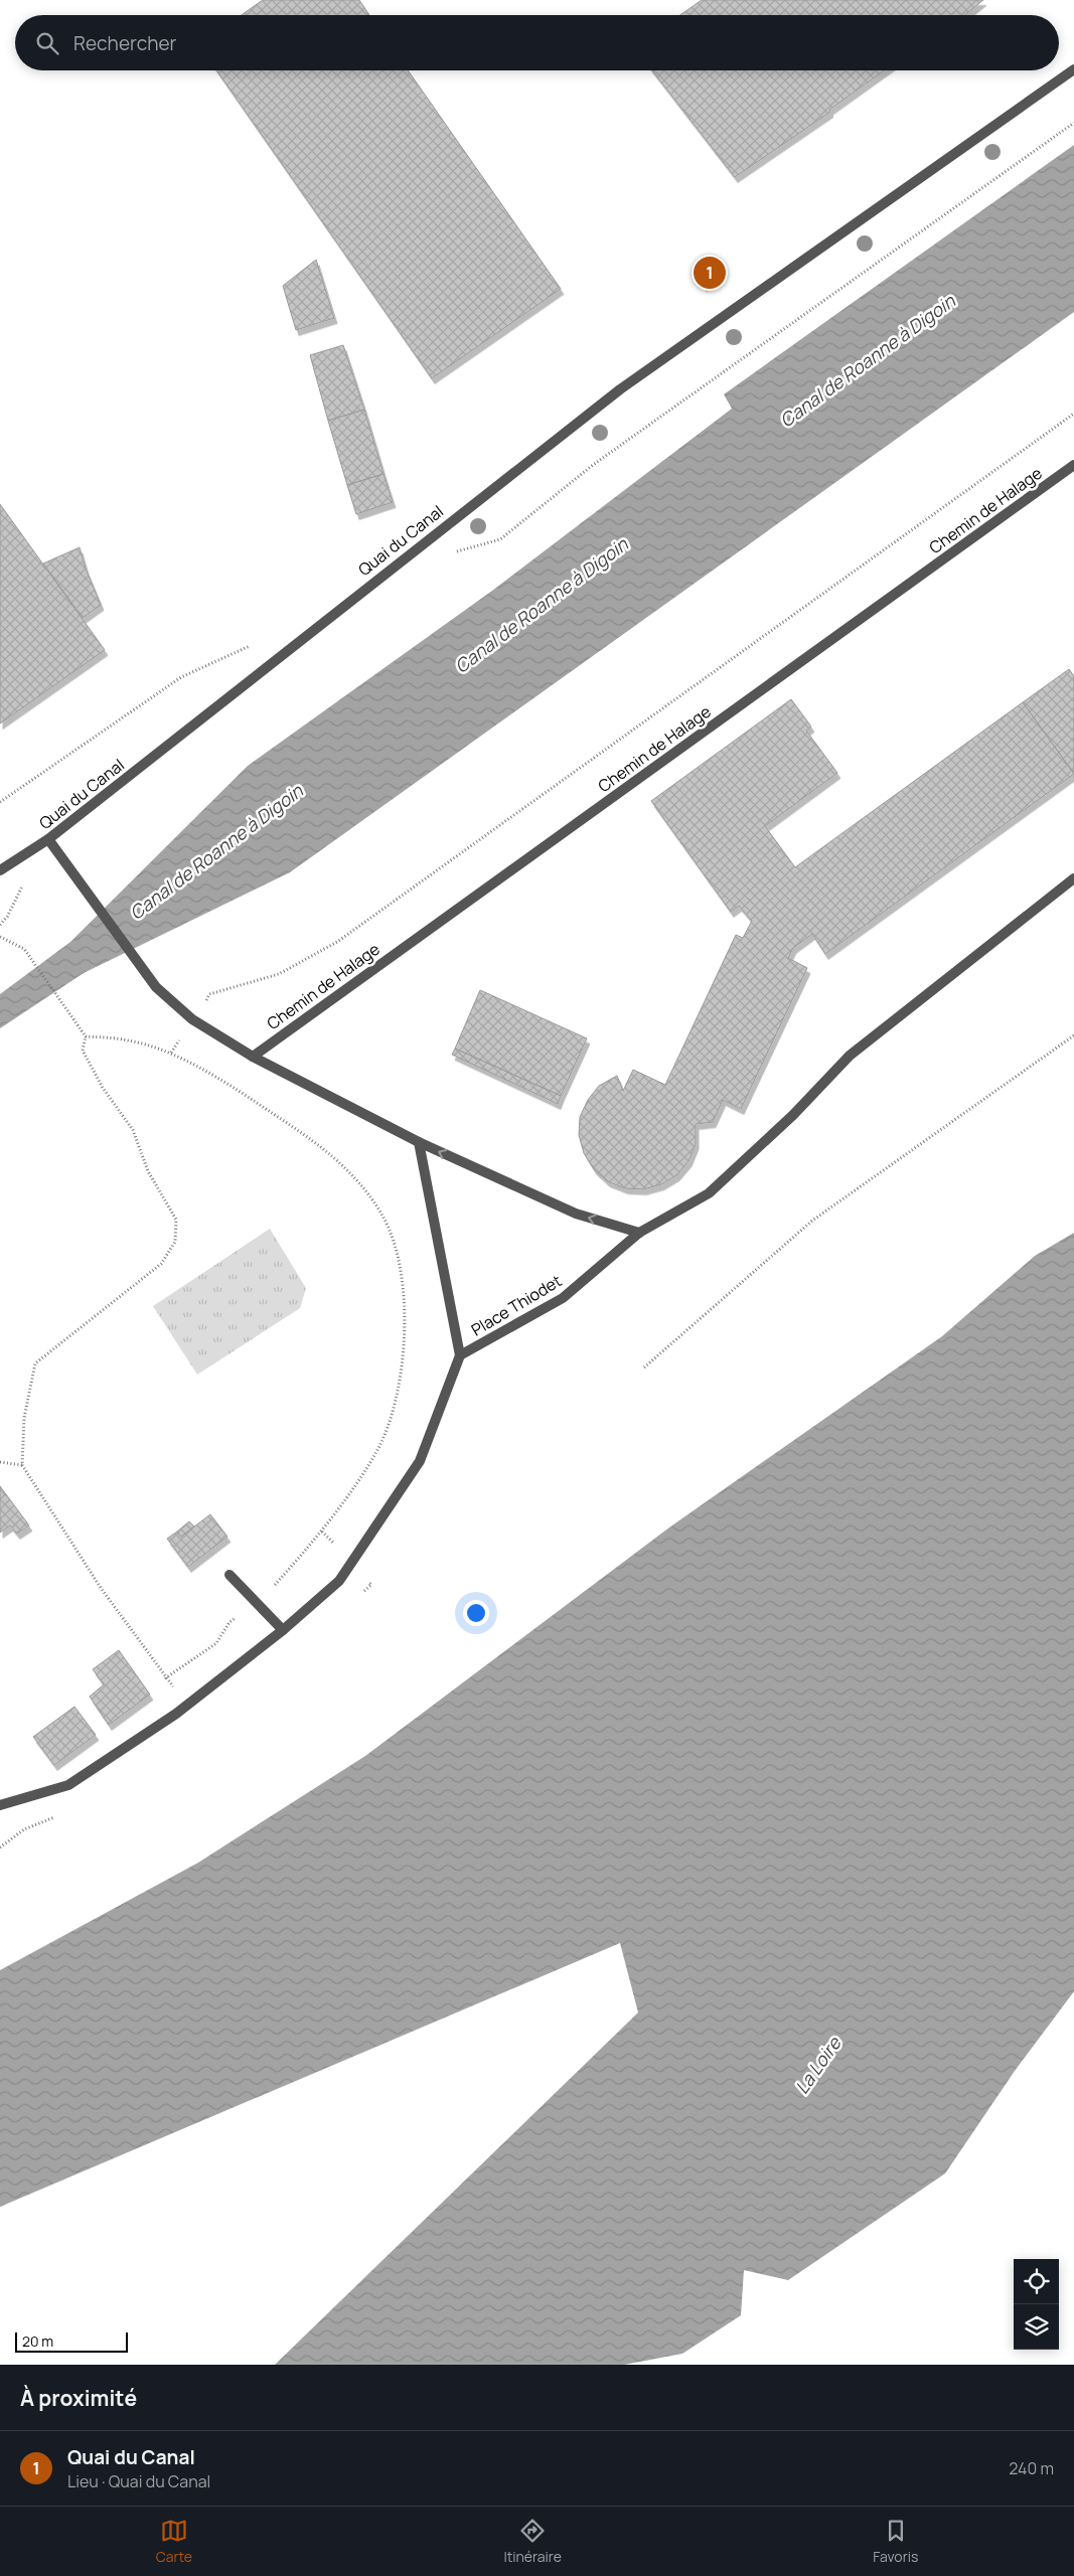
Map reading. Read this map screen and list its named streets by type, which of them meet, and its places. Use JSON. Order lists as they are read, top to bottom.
{
  "streets": {
    "street": ["Chemin de Halage", "Quai du Canal", "Place Thiodet"]
  },
  "water": ["Canal de Roanne à Digoin", "La Loire"],
  "scale_bar": "20 m",
  "page": {
    "search": "Rechercher",
    "pins": "1",
    "scale": "20 m",
    "heading": "À proximité",
    "list": [
      {
        "mark": "1",
        "name": "Quai du Canal",
        "note": "Lieu · Quai du Canal",
        "value": "240 m"
      }
    ],
    "nav": ["Carte", "Itinéraire", "Favoris"]
  }
}
